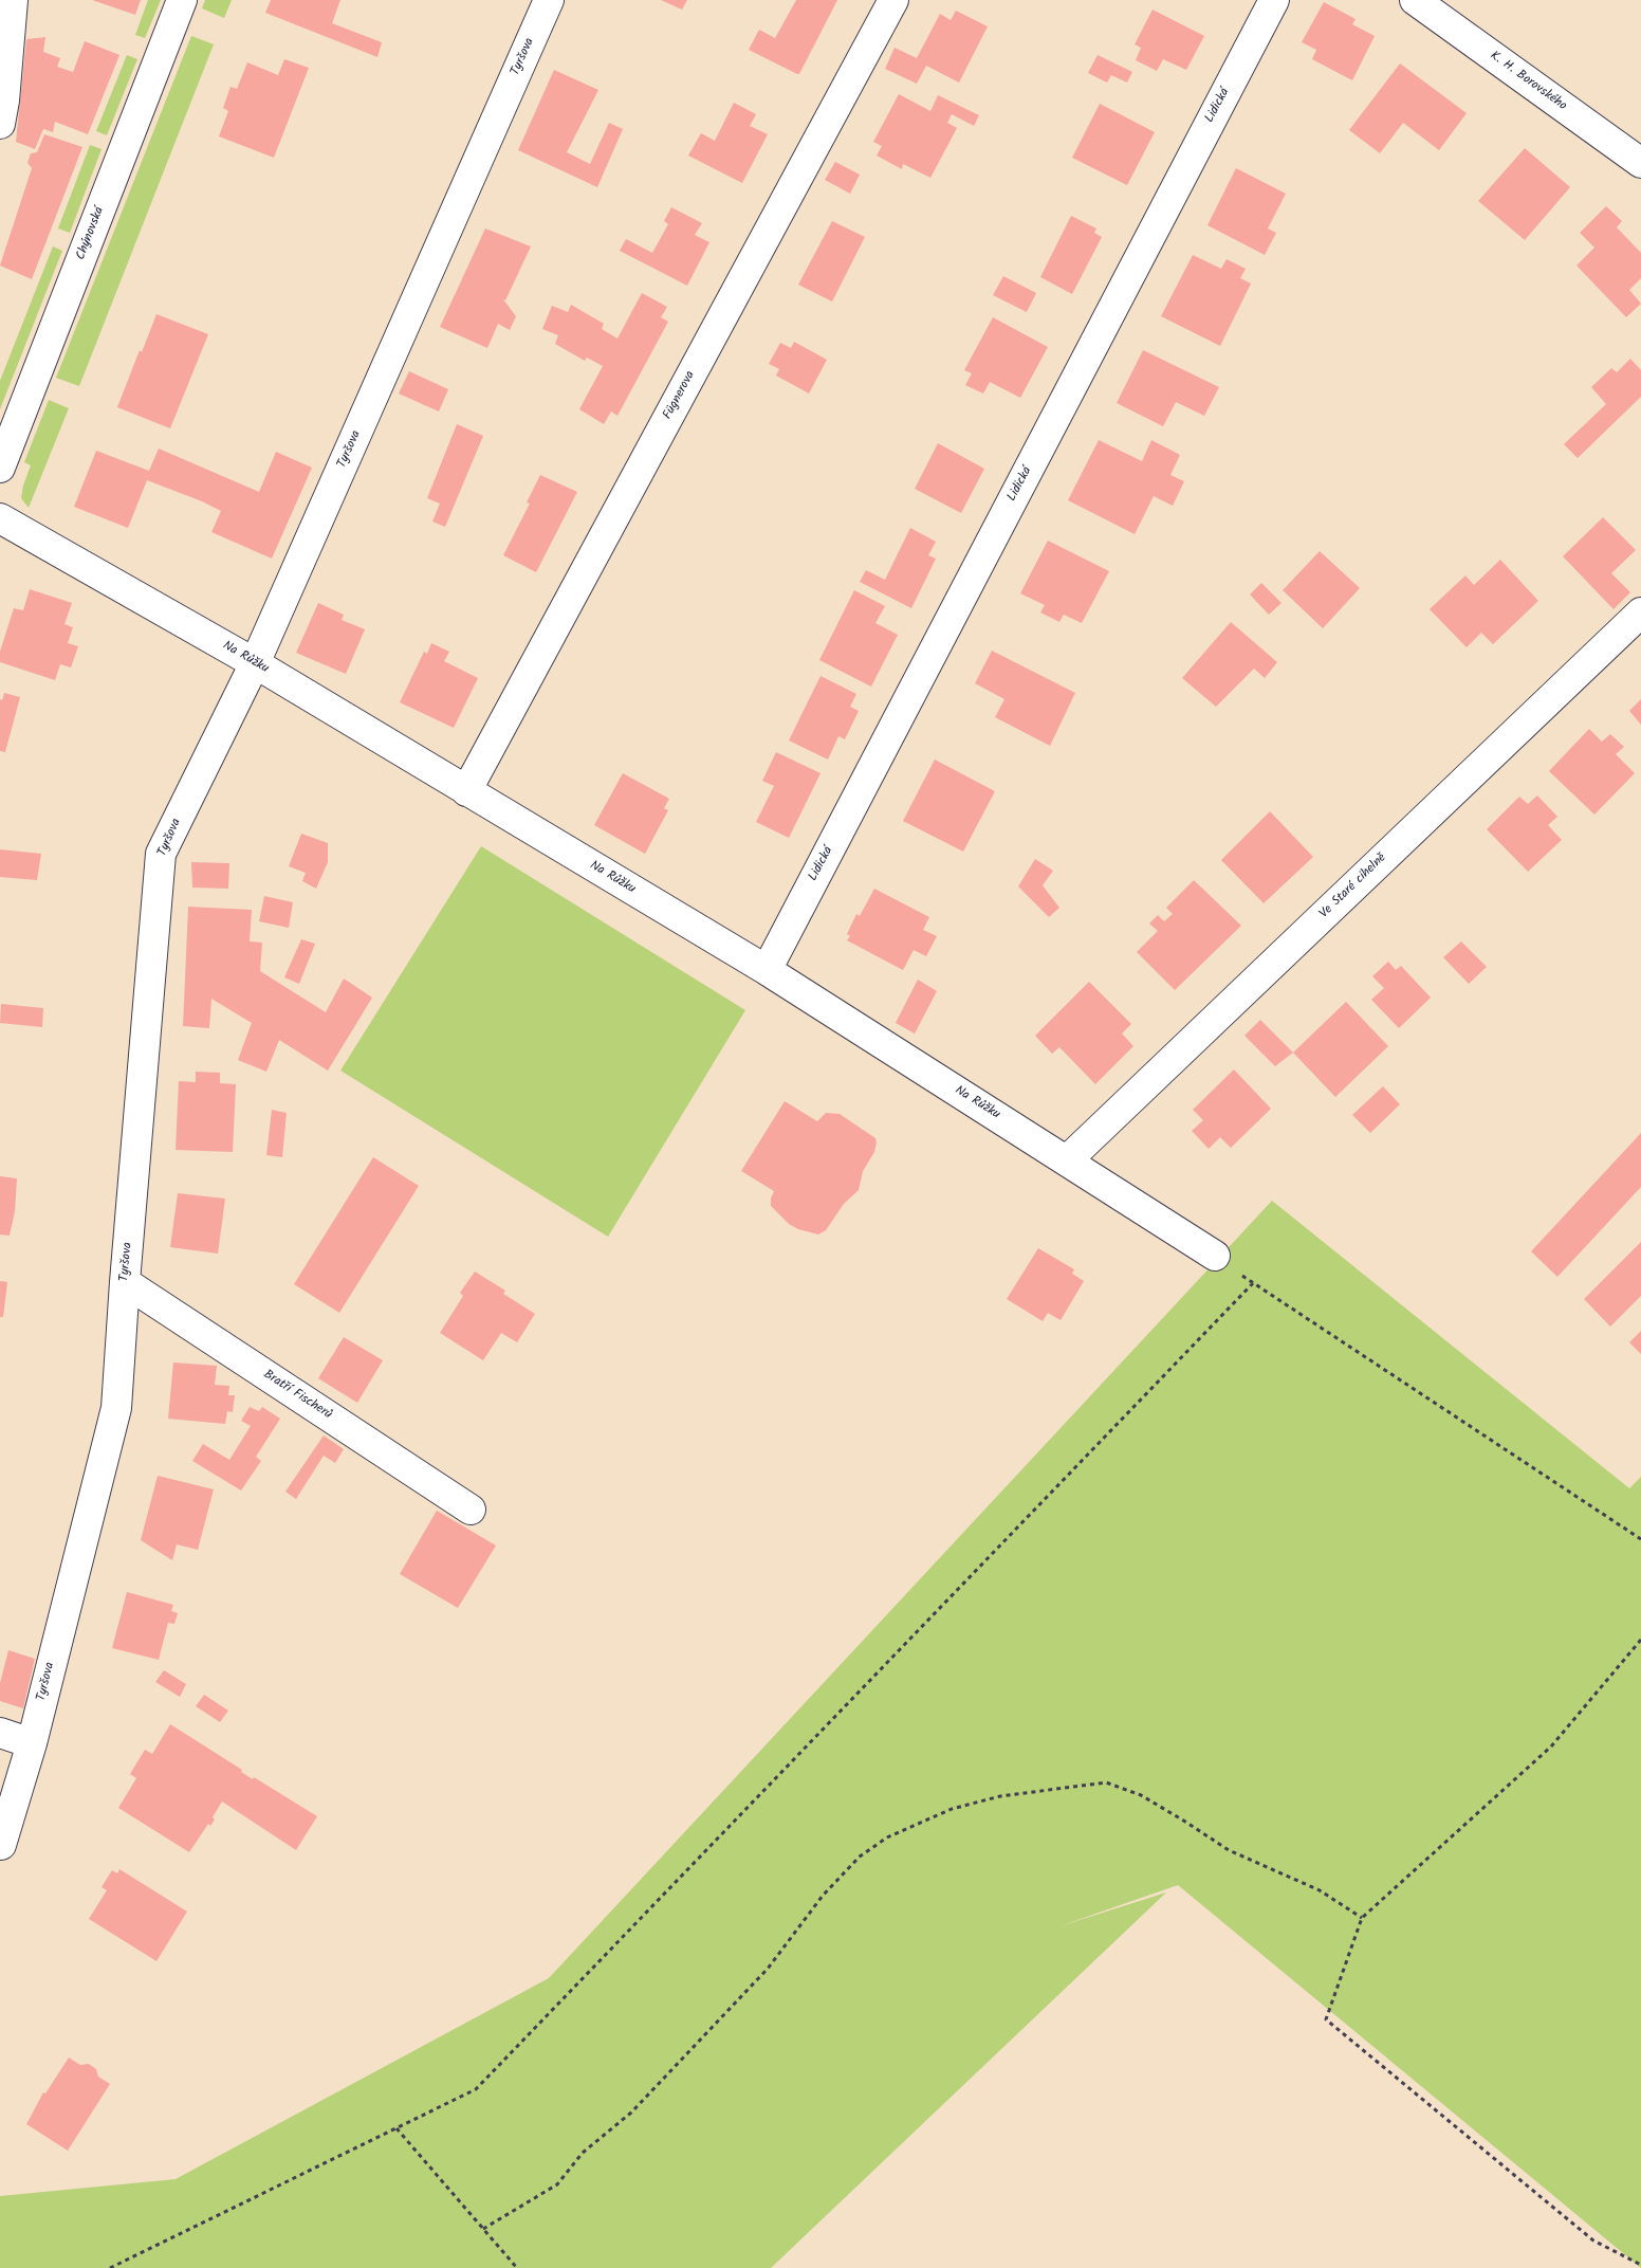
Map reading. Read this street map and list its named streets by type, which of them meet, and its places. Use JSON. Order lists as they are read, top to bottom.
{
  "streets": {
    "street": [
      "Tyršova",
      "K. H. Borovského",
      "Lidická",
      "Chýnovská",
      "Fügnerova",
      "Na Růžku",
      "Ve Staré cihelně",
      "Bratří Fischerů"
    ]
  },
  "crossings": [
    ["Tyršova", "Na Růžku"],
    ["Tyršova", "Bratří Fischerů"],
    ["Lidická", "Na Růžku"],
    ["Fügnerova", "Na Růžku"],
    ["Na Růžku", "Ve Staré cihelně"]
  ]
}
